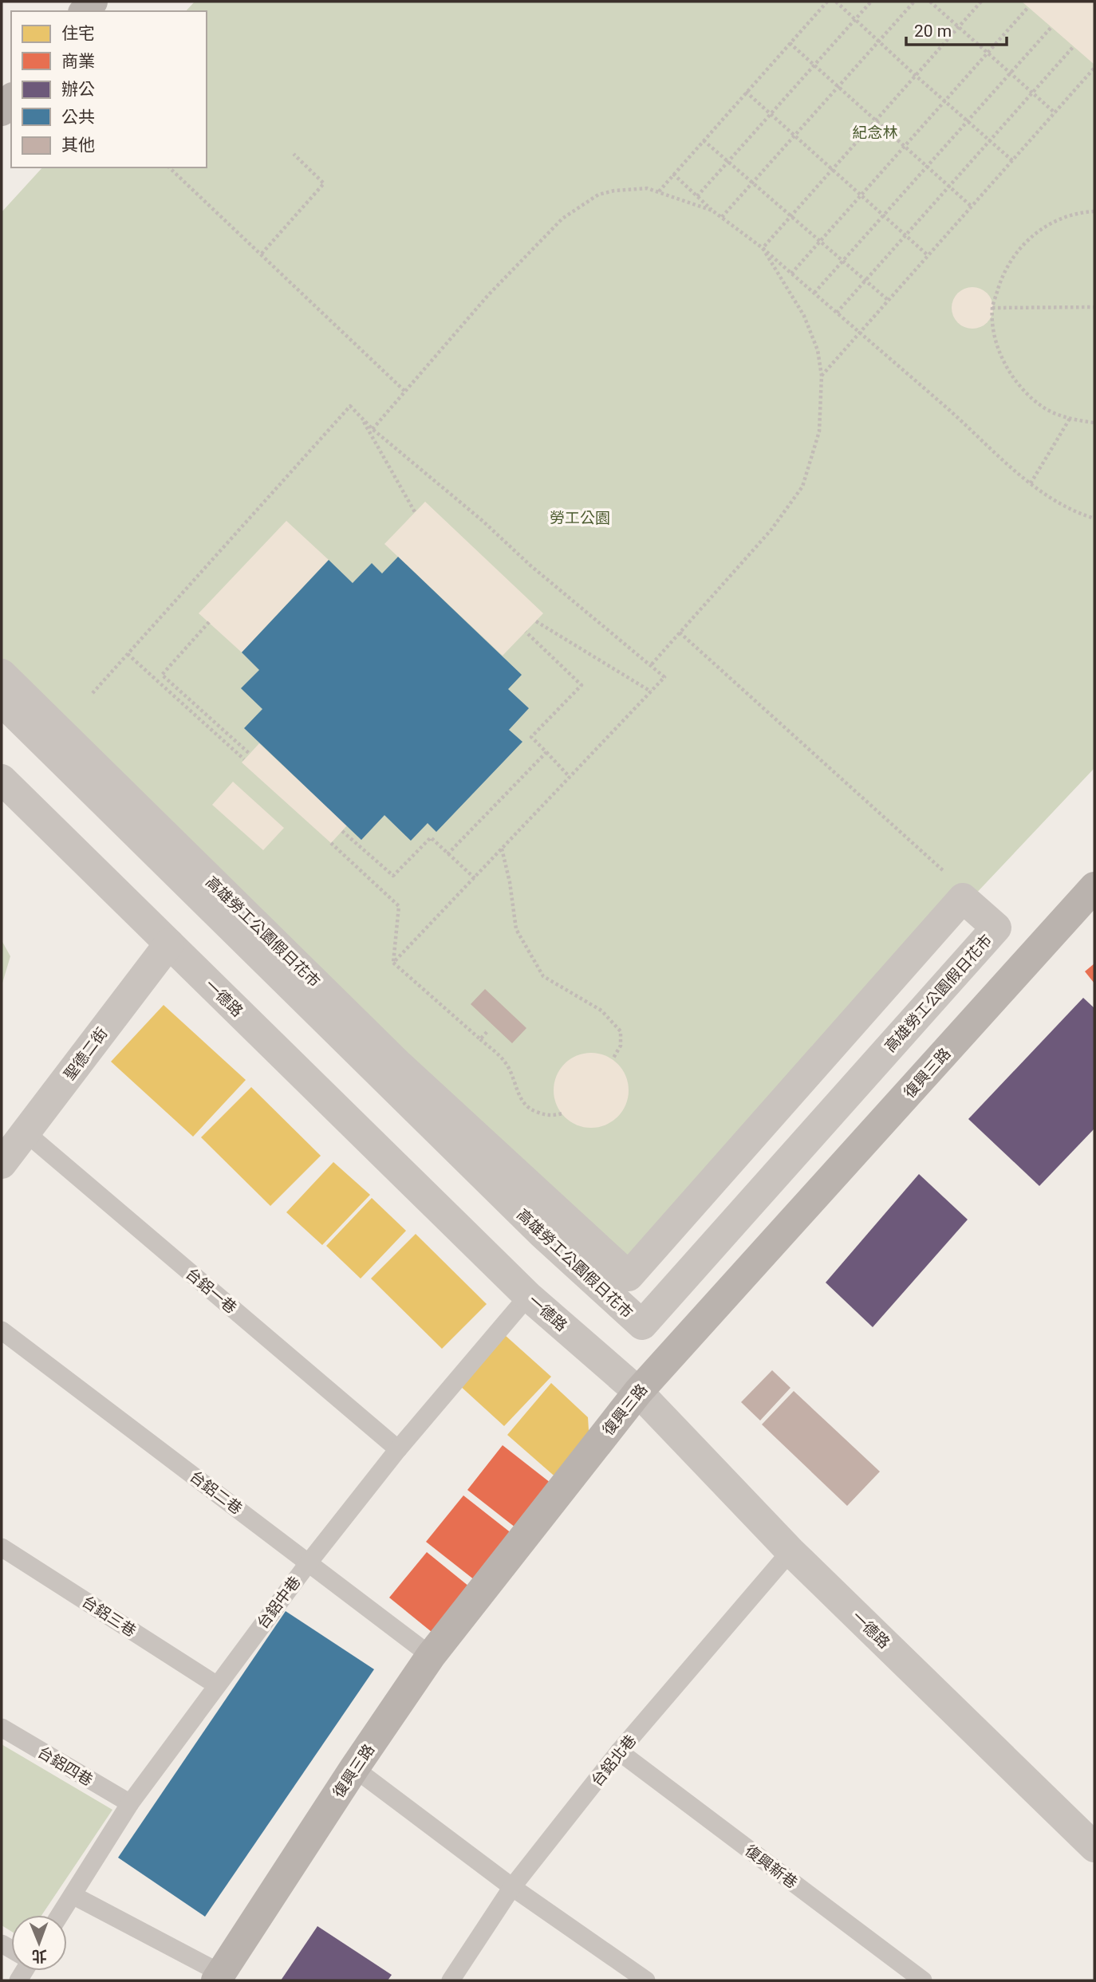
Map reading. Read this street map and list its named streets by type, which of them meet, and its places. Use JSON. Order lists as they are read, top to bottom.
{
  "streets": {
    "street": [
      "高雄勞工公園假日花市",
      "一德路",
      "聖德二街",
      "復興三路"
    ],
    "lane": [
      "台鋁一巷",
      "台鋁二巷",
      "台鋁中巷",
      "台鋁三巷",
      "台鋁北巷",
      "台鋁四巷",
      "復興新巷"
    ]
  },
  "crossings": [
    ["一德路", "聖德二街"],
    ["一德路", "復興三路"],
    ["一德路", "台鋁中巷"],
    ["一德路", "台鋁北巷"],
    ["聖德二街", "台鋁一巷"],
    ["復興三路", "台鋁二巷"],
    ["台鋁一巷", "台鋁中巷"],
    ["台鋁二巷", "台鋁中巷"],
    ["台鋁中巷", "台鋁三巷"],
    ["台鋁中巷", "台鋁四巷"],
    ["台鋁北巷", "復興新巷"]
  ],
  "parks": ["紀念林", "勞工公園"],
  "legend": [
    "住宅",
    "商業",
    "辦公",
    "公共",
    "其他"
  ],
  "scale_bar": "20 m",
  "north": "bottom"
}
